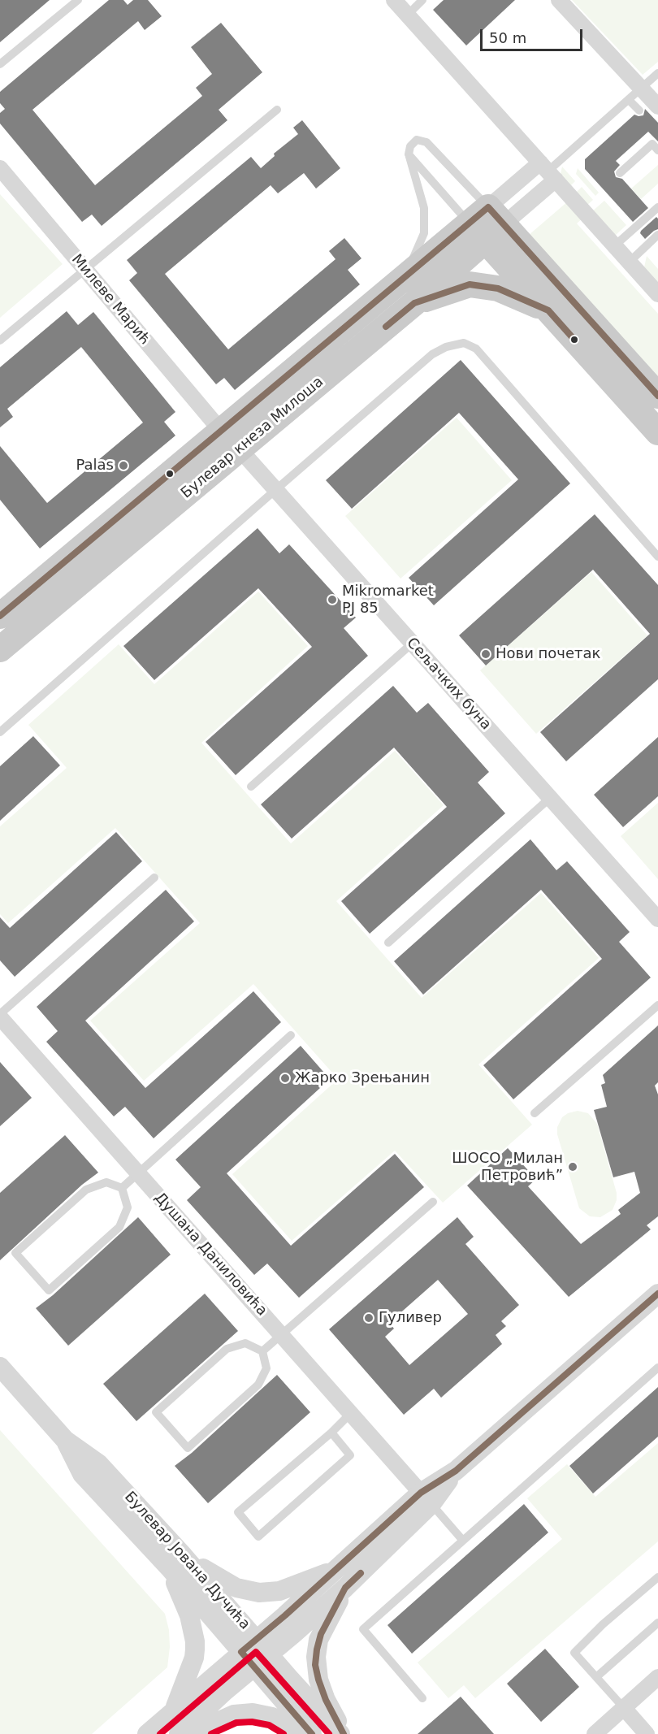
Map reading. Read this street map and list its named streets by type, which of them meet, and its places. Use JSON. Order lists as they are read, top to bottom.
{
  "streets": {
    "main road": ["Булевар кнеза Милоша"],
    "street": [
      "Милеве Марић",
      "Сељачких буна",
      "Душана Даниловића",
      "Булевар Јована Дучића"
    ]
  },
  "crossings": [
    ["Милеве Марић", "Булевар кнеза Милоша"],
    ["Булевар кнеза Милоша", "Сељачких буна"]
  ],
  "places": [
    "Palas",
    "Mikromarket PJ 85",
    "Нови почетак",
    "Жарко Зрењанин",
    "ШОСО „Милан Петровић”",
    "Гуливер"
  ],
  "scale_bar": "50 m"
}
